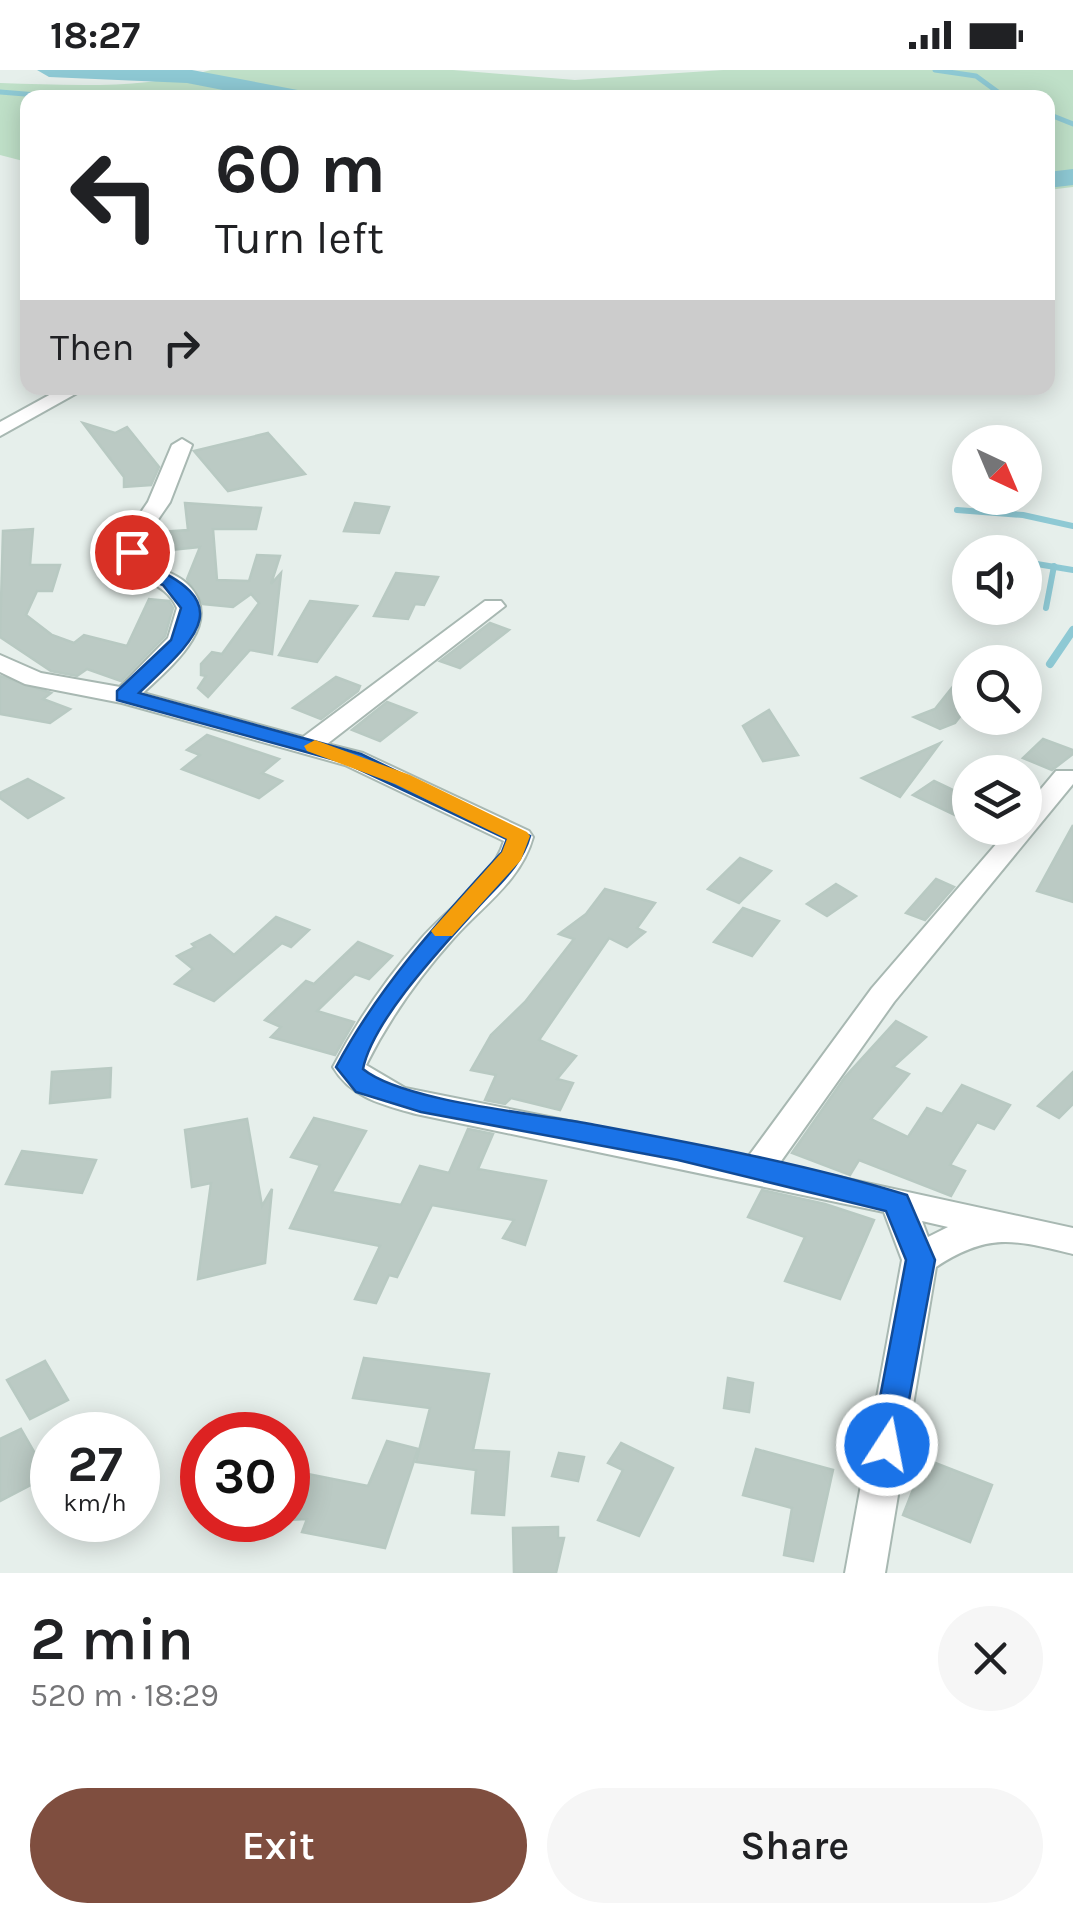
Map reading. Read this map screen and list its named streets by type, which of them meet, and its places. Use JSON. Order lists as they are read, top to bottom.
{
  "north": "bottom right",
  "page": {
    "status": "18:27",
    "turn": ["60 m", "Turn left"],
    "then": "Then",
    "speed": "27 km/h",
    "limit": "30",
    "heading": ["2 min", "520 m · 18:29"],
    "buttons": ["Exit", "Share"]
  }
}
